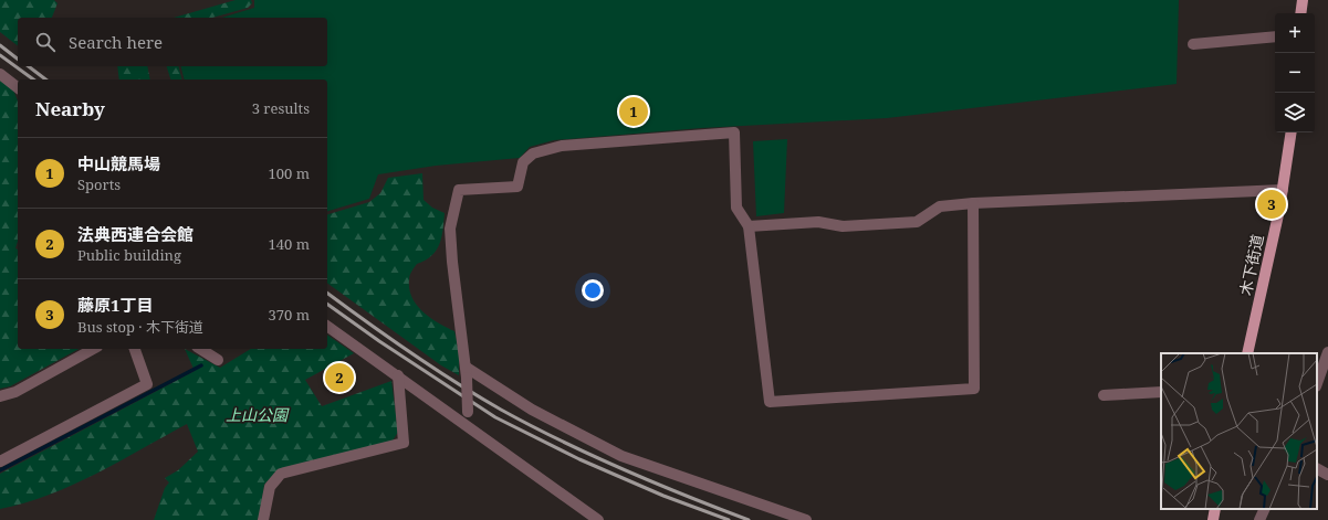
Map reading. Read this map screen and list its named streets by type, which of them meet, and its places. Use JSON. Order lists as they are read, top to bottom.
{
  "streets": {
    "main road": ["木下街道"]
  },
  "parks": ["上山公園"],
  "page": {
    "map_buttons": ["+", "−"],
    "search": "Search here",
    "heading": ["Nearby", "3 results"],
    "pins": ["1", "3", "2"],
    "list": [
      {
        "mark": "1",
        "name": "中山競馬場",
        "note": "Sports",
        "value": "100 m"
      },
      {
        "mark": "2",
        "name": "法典西連合会館",
        "note": "Public building",
        "value": "140 m"
      },
      {
        "mark": "3",
        "name": "藤原1丁目",
        "note": "Bus stop · 木下街道",
        "value": "370 m"
      }
    ]
  }
}
